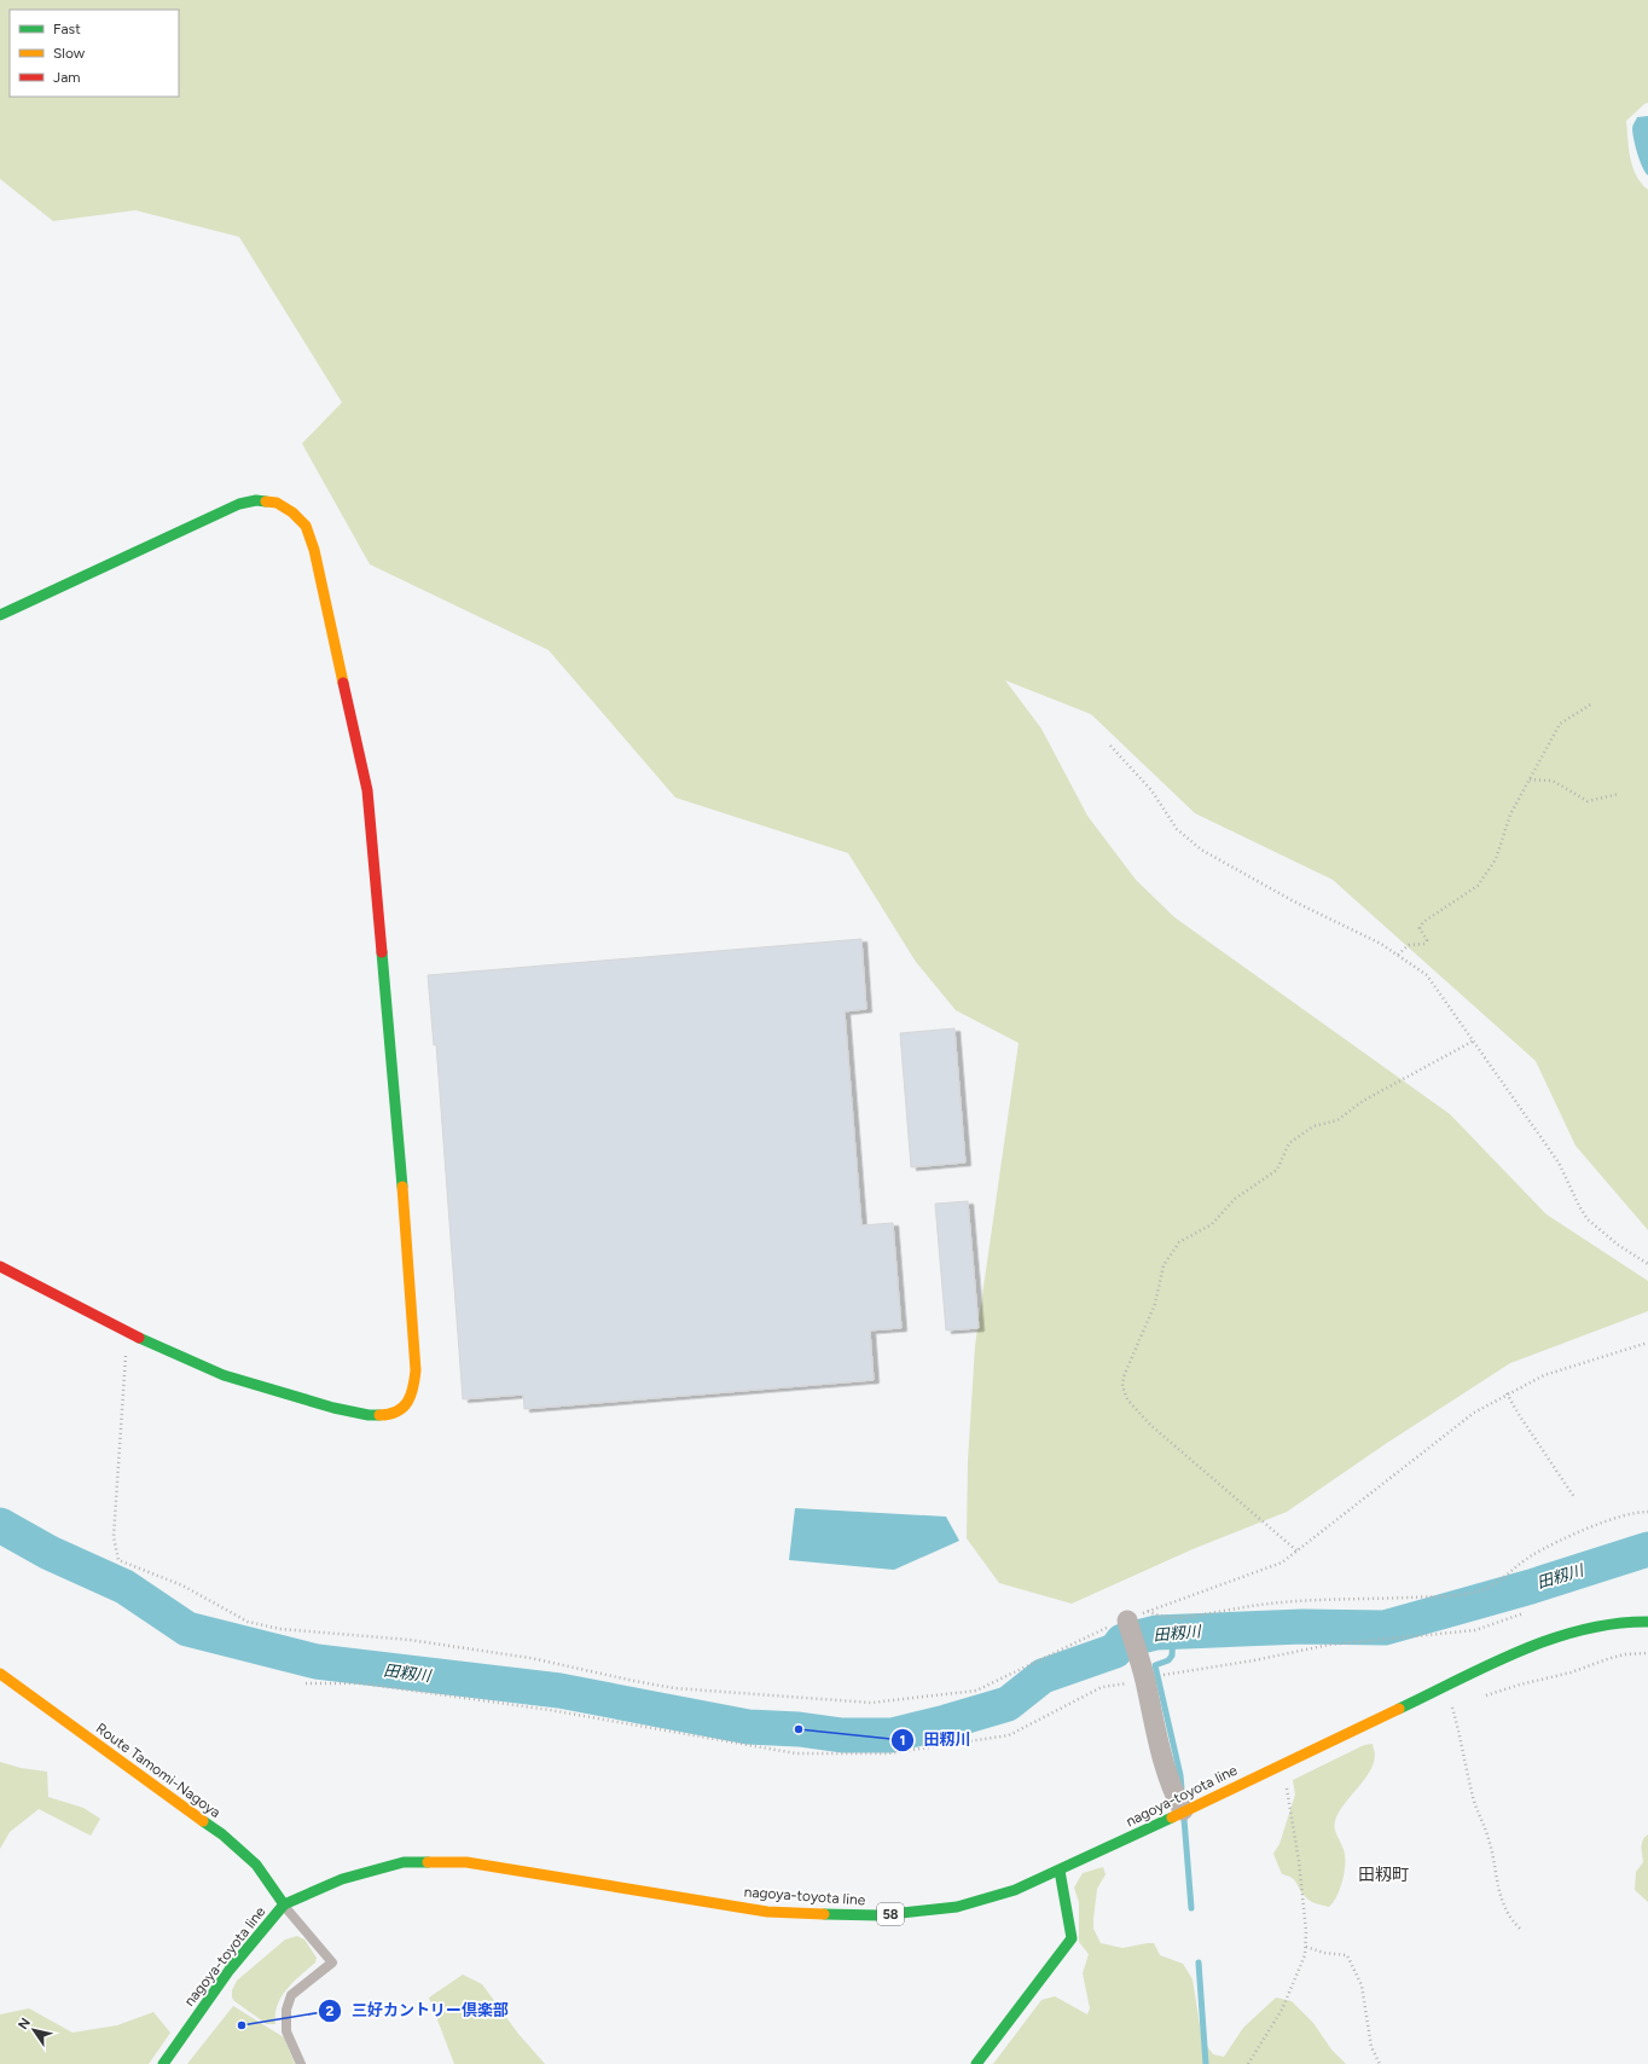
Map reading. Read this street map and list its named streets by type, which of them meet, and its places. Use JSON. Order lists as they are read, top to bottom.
{
  "streets": {
    "main road": ["Route Tamomi-Nagoya", "nagoya-toyota line", "58"]
  },
  "crossings": [
    ["Route Tamomi-Nagoya", "nagoya-toyota line"]
  ],
  "districts": ["田籾町"],
  "water": ["田籾川"],
  "places": ["田籾川", "三好カントリー倶楽部"],
  "legend": ["Fast", "Slow", "Jam"],
  "north": "top left"
}
